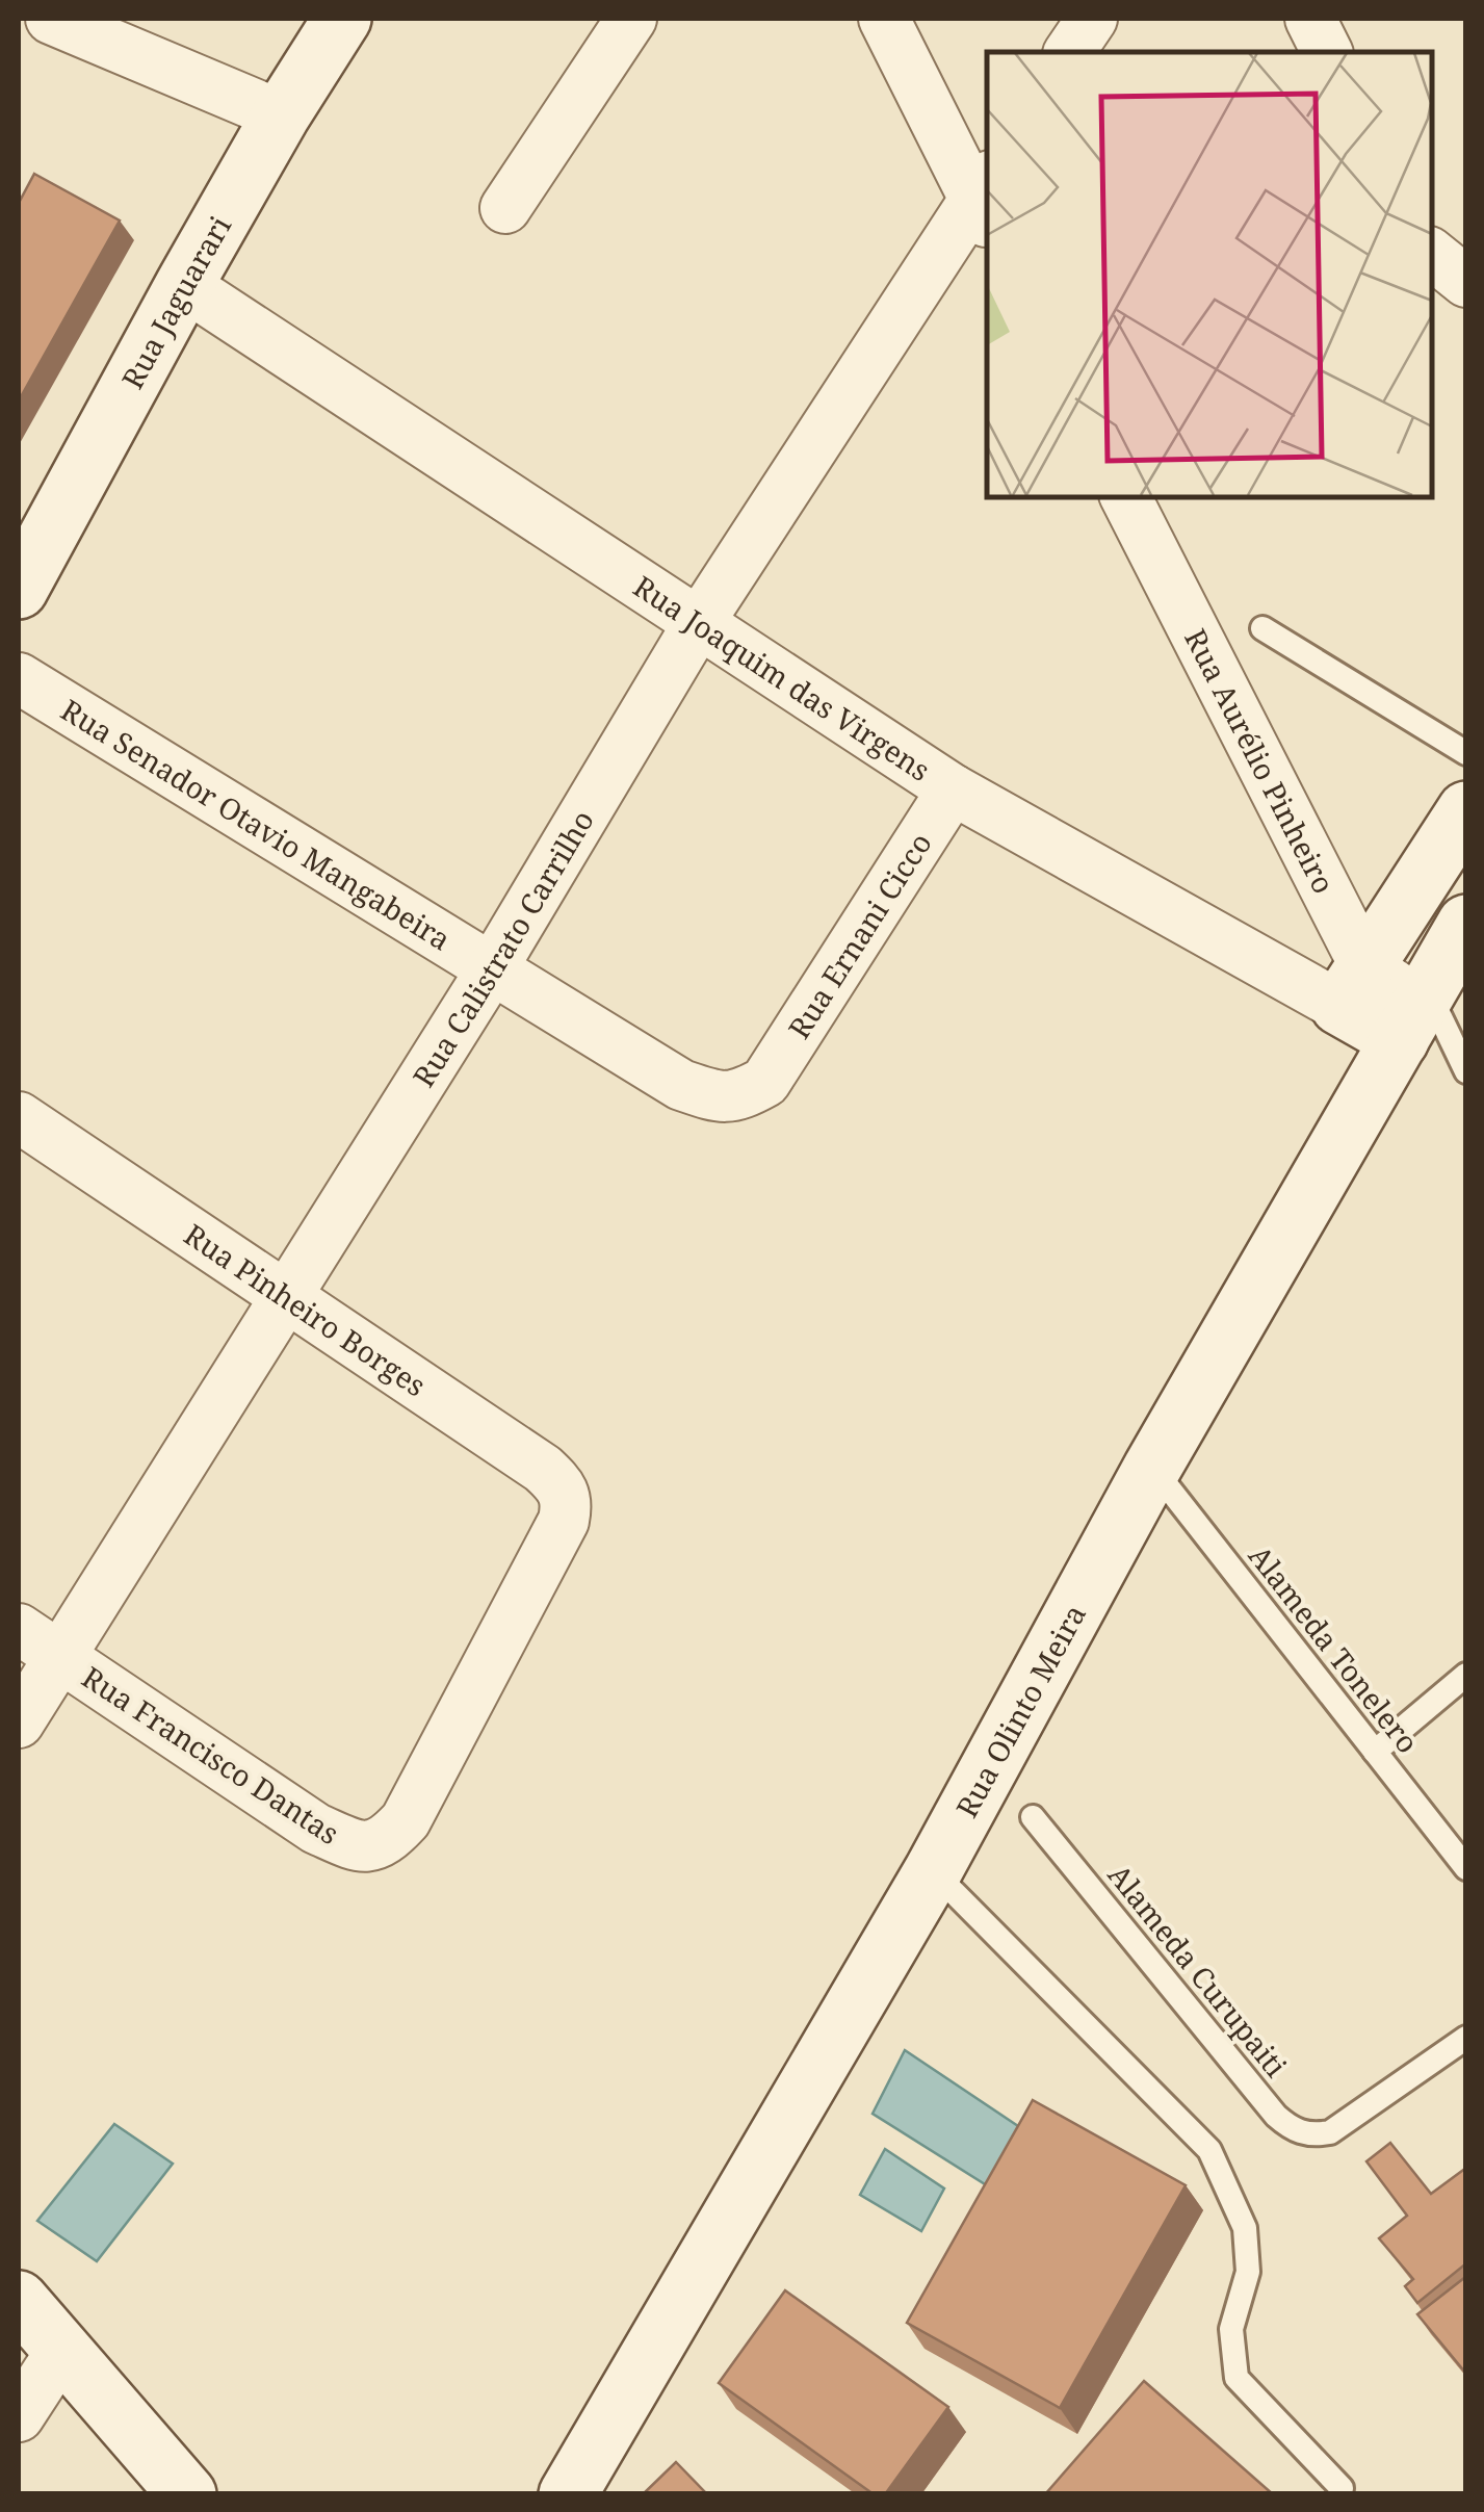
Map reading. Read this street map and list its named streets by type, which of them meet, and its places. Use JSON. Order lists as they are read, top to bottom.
{
  "streets": {
    "main road": ["Rua Jaguarari", "Rua Joaquim das Virgens", "Rua Olinto Meira"],
    "street": [
      "Rua Aurélio Pinheiro",
      "Rua Senador Otavio Mangabeira",
      "Rua Ernani Cicco",
      "Rua Calistrato Carrilho",
      "Rua Pinheiro Borges",
      "Rua Francisco Dantas"
    ],
    "lane": ["Alameda Tonelero", "Alameda Curupaiti"]
  },
  "crossings": [
    ["Rua Jaguarari", "Rua Joaquim das Virgens"],
    ["Rua Joaquim das Virgens", "Rua Aurélio Pinheiro"],
    ["Rua Joaquim das Virgens", "Rua Ernani Cicco"],
    ["Rua Joaquim das Virgens", "Rua Calistrato Carrilho"],
    ["Rua Joaquim das Virgens", "Rua Olinto Meira"],
    ["Rua Senador Otavio Mangabeira", "Rua Ernani Cicco"],
    ["Rua Senador Otavio Mangabeira", "Rua Calistrato Carrilho"],
    ["Rua Calistrato Carrilho", "Rua Pinheiro Borges"],
    ["Rua Calistrato Carrilho", "Rua Francisco Dantas"],
    ["Rua Pinheiro Borges", "Rua Francisco Dantas"],
    ["Alameda Tonelero", "Rua Olinto Meira"]
  ]
}
